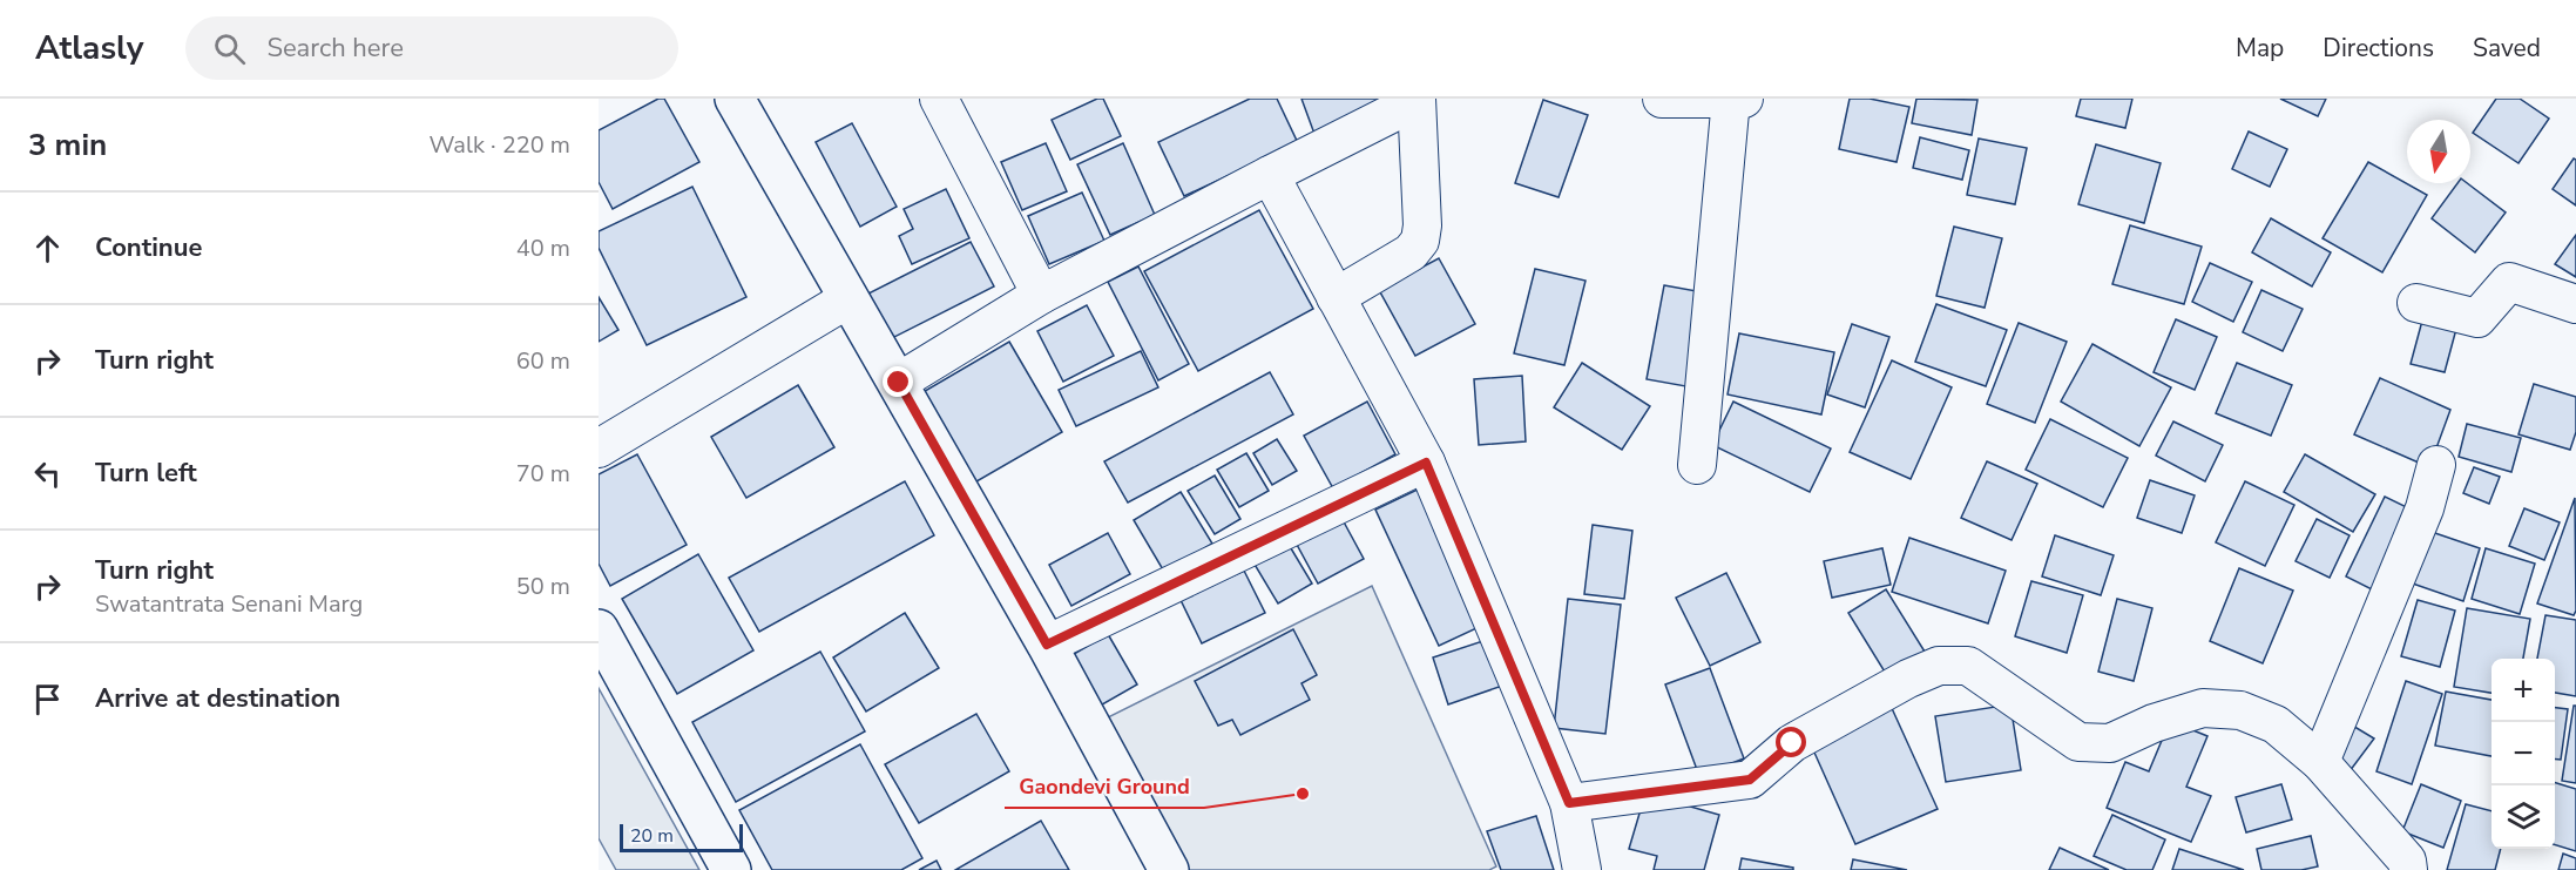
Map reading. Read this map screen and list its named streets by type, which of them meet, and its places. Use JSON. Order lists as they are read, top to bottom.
{
  "places": ["Gaondevi Ground"],
  "scale_bar": "20 m",
  "north": "bottom",
  "page": {
    "header": "Atlasly",
    "search": "Search here",
    "nav": ["Map", "Directions", "Saved"],
    "heading": ["3 min", "Walk · 220 m"],
    "list": [
      ["Continue", "40 m"],
      ["Turn right", "60 m"],
      ["Turn left", "70 m"],
      ["Turn right", "Swatantrata Senani Marg", "50 m"],
      "Arrive at destination"
    ],
    "map_buttons": ["+", "−"],
    "scale": "20 m"
  }
}
